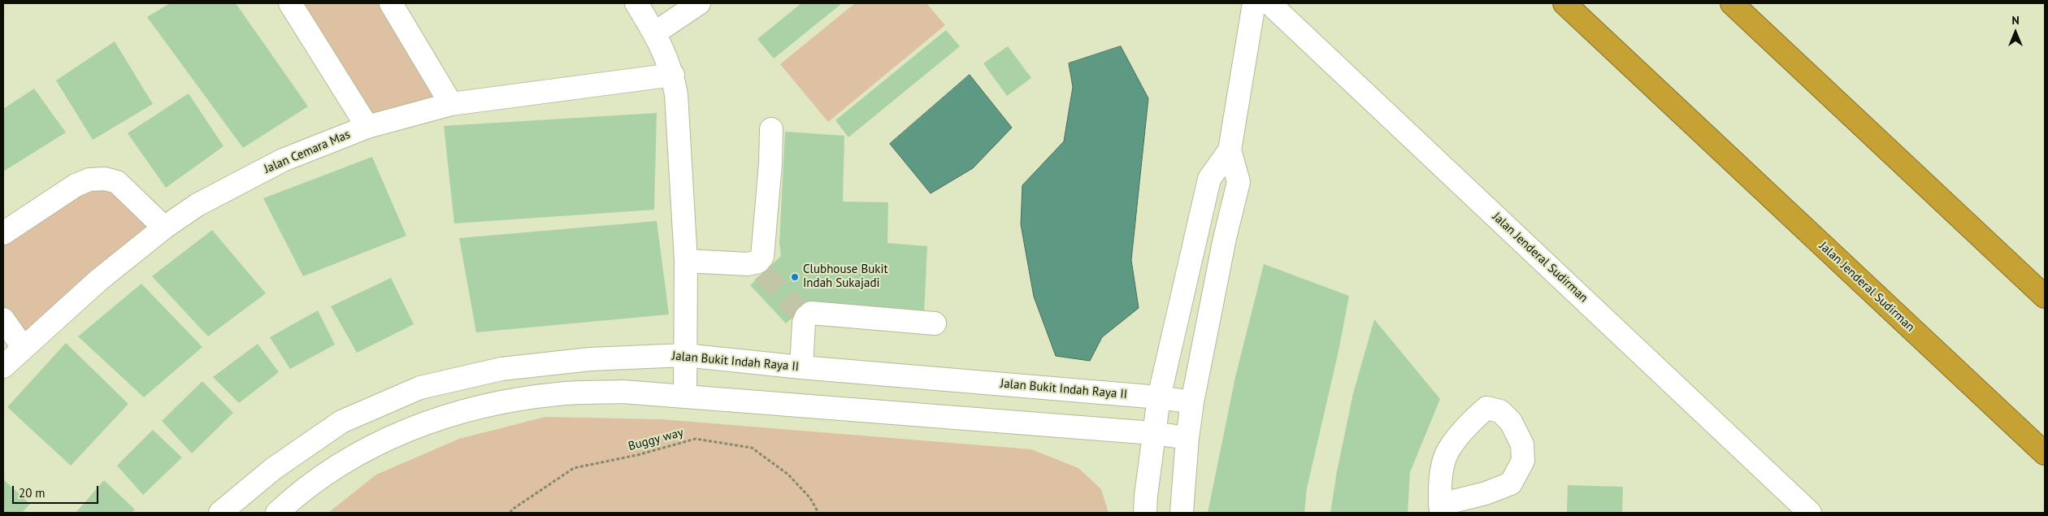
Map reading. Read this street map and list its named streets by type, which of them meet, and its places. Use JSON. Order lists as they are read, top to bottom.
{
  "streets": {
    "highway": ["Jalan Jenderal Sudirman"],
    "street": ["Jalan Cemara Mas", "Jalan Bukit Indah Raya II"],
    "path": ["Buggy way"]
  },
  "places": ["Clubhouse Bukit Indah Sukajadi"],
  "scale_bar": "20 m",
  "north": "top"
}
